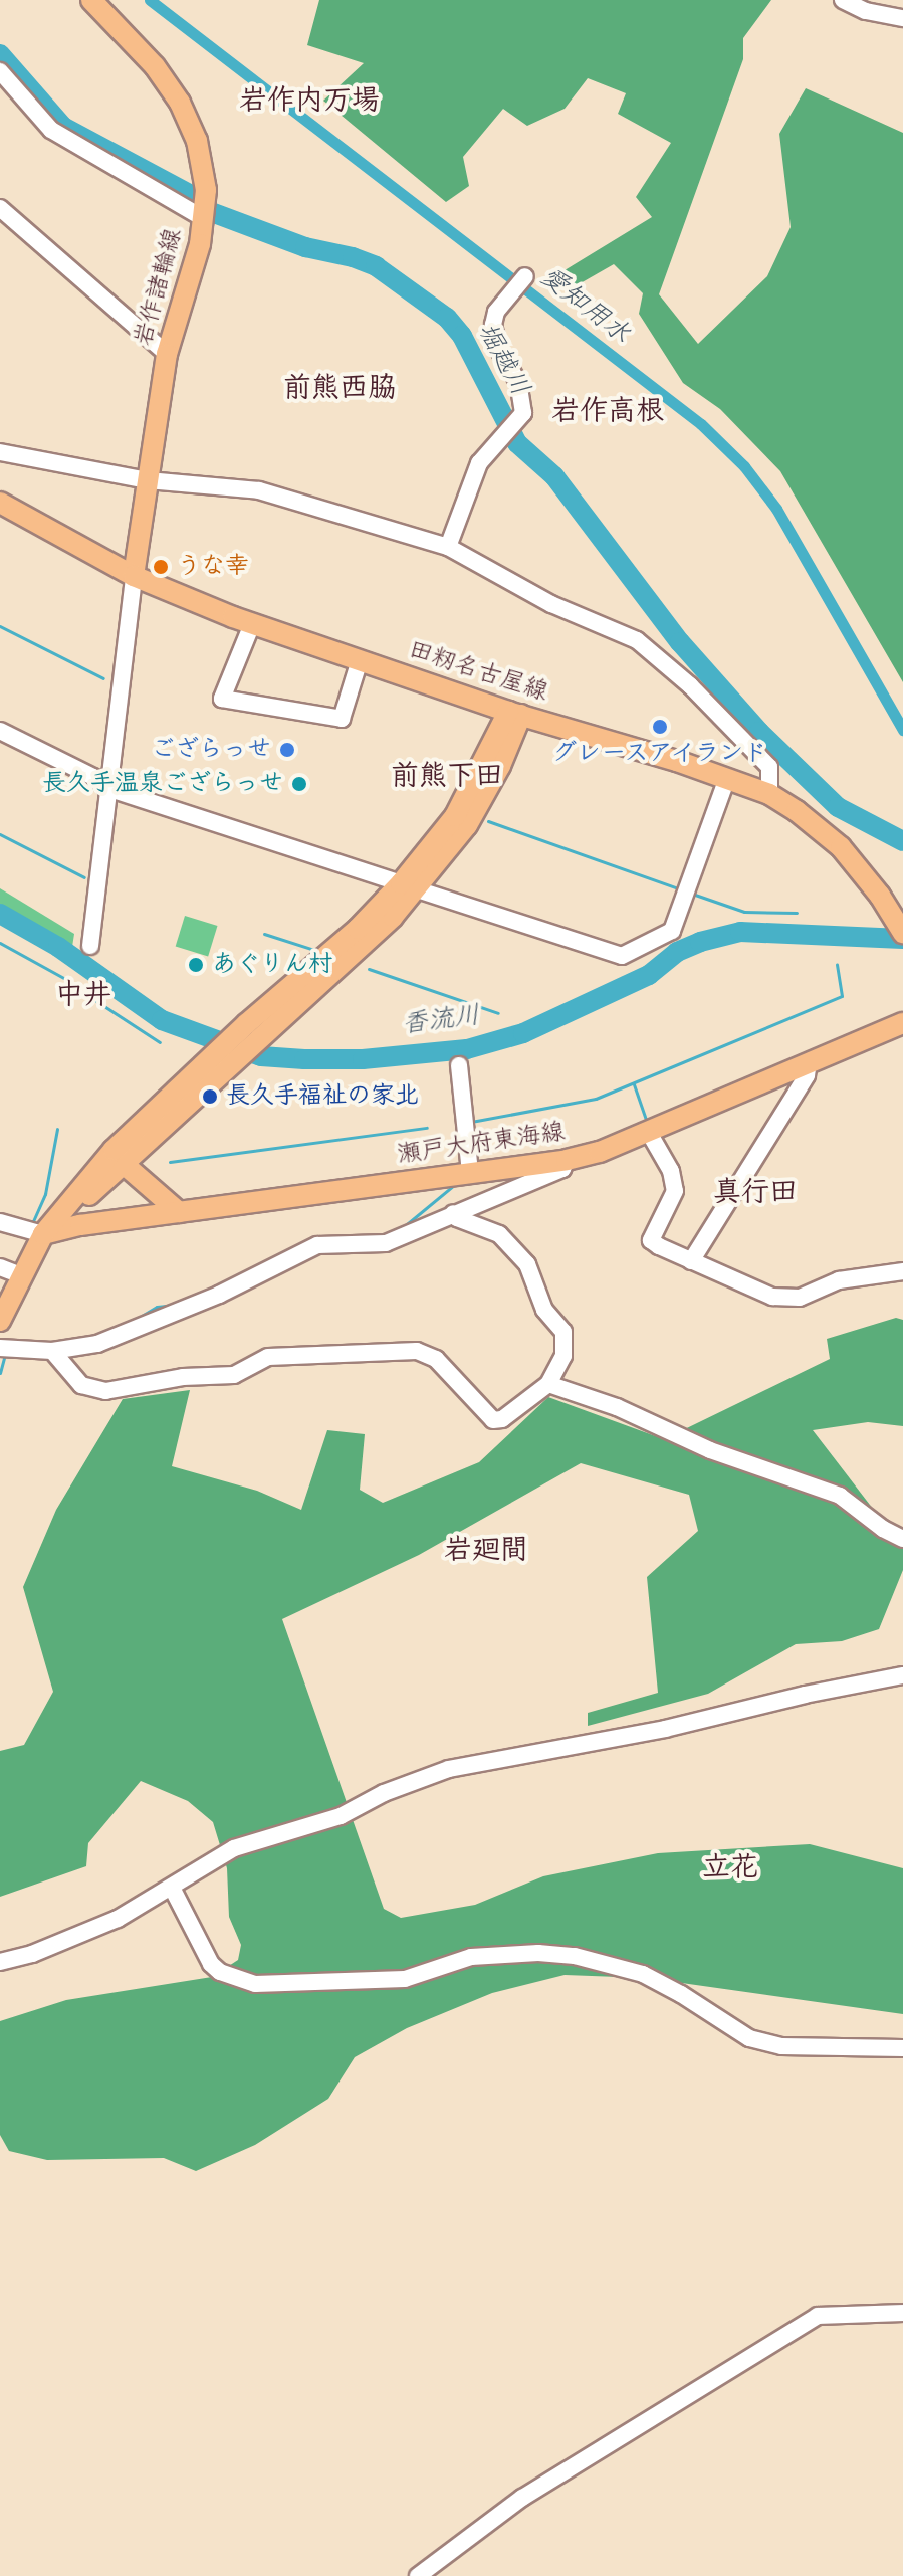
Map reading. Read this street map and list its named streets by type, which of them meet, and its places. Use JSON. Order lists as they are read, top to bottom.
{
  "streets": {
    "main road": ["岩作諸輪線", "田籾名古屋線", "瀬戸大府東海線"]
  },
  "crossings": [
    ["岩作諸輪線", "田籾名古屋線"]
  ],
  "districts": [
    "岩作内万場",
    "前熊西脇",
    "岩作高根",
    "前熊下田",
    "中井",
    "真行田",
    "岩廻間",
    "立花"
  ],
  "water": ["愛知用水", "堀越川", "香流川"],
  "places": [
    "うな幸",
    "グレースアイランド",
    "ござらっせ",
    "長久手温泉ござらっせ",
    "あぐりん村",
    "長久手福祉の家北"
  ]
}
